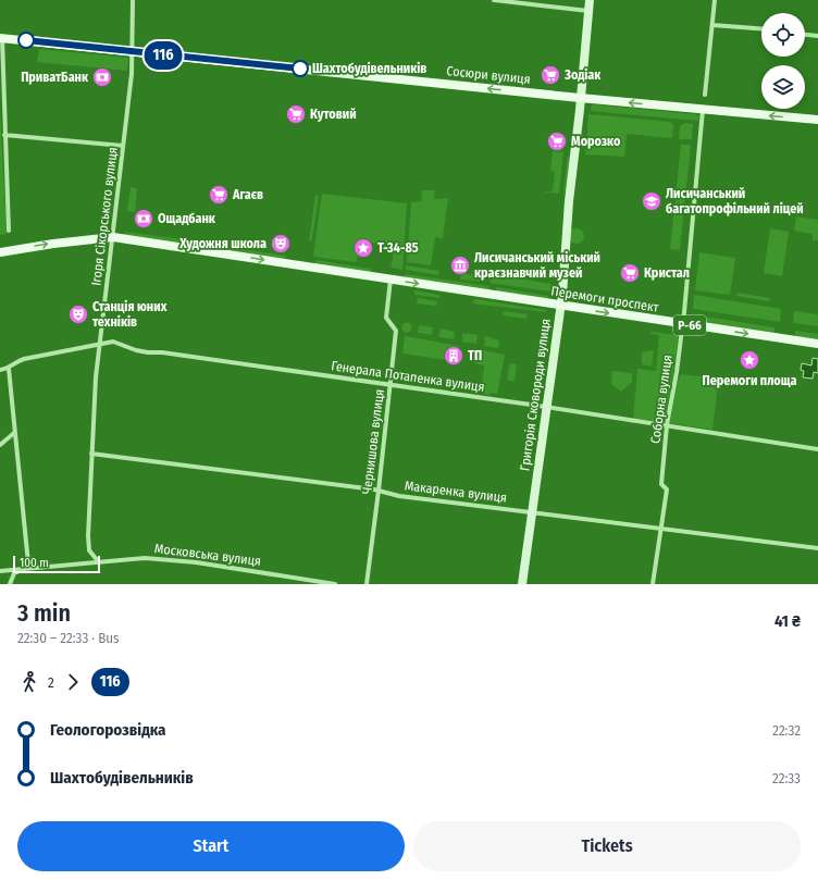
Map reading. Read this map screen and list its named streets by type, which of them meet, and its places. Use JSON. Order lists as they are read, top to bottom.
{
  "streets": {
    "main road": ["Сосюри вулиця", "Перемоги проспект", "Р-66"],
    "street": [
      "Ігоря Сікорського вулиця",
      "Генерала Потапенка вулиця",
      "Григорія Сковороди вулиця",
      "Соборна вулиця",
      "Чернишова вулиця",
      "Макаренка вулиця",
      "Московська вулиця"
    ]
  },
  "crossings": [
    ["Сосюри вулиця", "Ігоря Сікорського вулиця"],
    ["Сосюри вулиця", "Григорія Сковороди вулиця"],
    ["Сосюри вулиця", "Соборна вулиця"],
    ["Ігоря Сікорського вулиця", "Перемоги проспект"],
    ["Ігоря Сікорського вулиця", "Генерала Потапенка вулиця"],
    ["Ігоря Сікорського вулиця", "Макаренка вулиця"],
    ["Ігоря Сікорського вулиця", "Московська вулиця"],
    ["Перемоги проспект", "Григорія Сковороди вулиця"],
    ["Перемоги проспект", "Соборна вулиця"],
    ["Перемоги проспект", "Чернишова вулиця"],
    ["Генерала Потапенка вулиця", "Григорія Сковороди вулиця"],
    ["Генерала Потапенка вулиця", "Соборна вулиця"],
    ["Генерала Потапенка вулиця", "Чернишова вулиця"],
    ["Григорія Сковороди вулиця", "Макаренка вулиця"],
    ["Соборна вулиця", "Макаренка вулиця"],
    ["Чернишова вулиця", "Макаренка вулиця"]
  ],
  "one_way": ["Сосюри вулиця", "Перемоги проспект"],
  "places": {
    "other": ["Шахтобудівельників"],
    "supermarket": [
      "Зодіак",
      "Кутовий",
      "Морозко",
      "Агаєв",
      "Кристал"
    ],
    "bank": ["ПриватБанк", "Ощадбанк"],
    "school or university": ["Лисичанський багатопрофільний ліцей"],
    "theatre": ["Художня школа", "Станція юних техніків"],
    "place": ["Т-34-85", "Перемоги площа"],
    "museum": ["Лисичанський міський краєзнавчий музей"],
    "building": ["ТП"]
  },
  "lines": ["bus line 116"],
  "scale_bar": "100 m",
  "page": {
    "on_map": "116",
    "scale": "100 m",
    "heading": ["3 min", "22:30 – 22:33 · Bus", "41 ₴"],
    "legs": ["2", "116"],
    "list": [
      {
        "name": "Геологорозвідка",
        "value": "22:32"
      },
      {
        "name": "Шахтобудівельників",
        "value": "22:33"
      }
    ],
    "buttons": ["Start", "Tickets"]
  }
}
